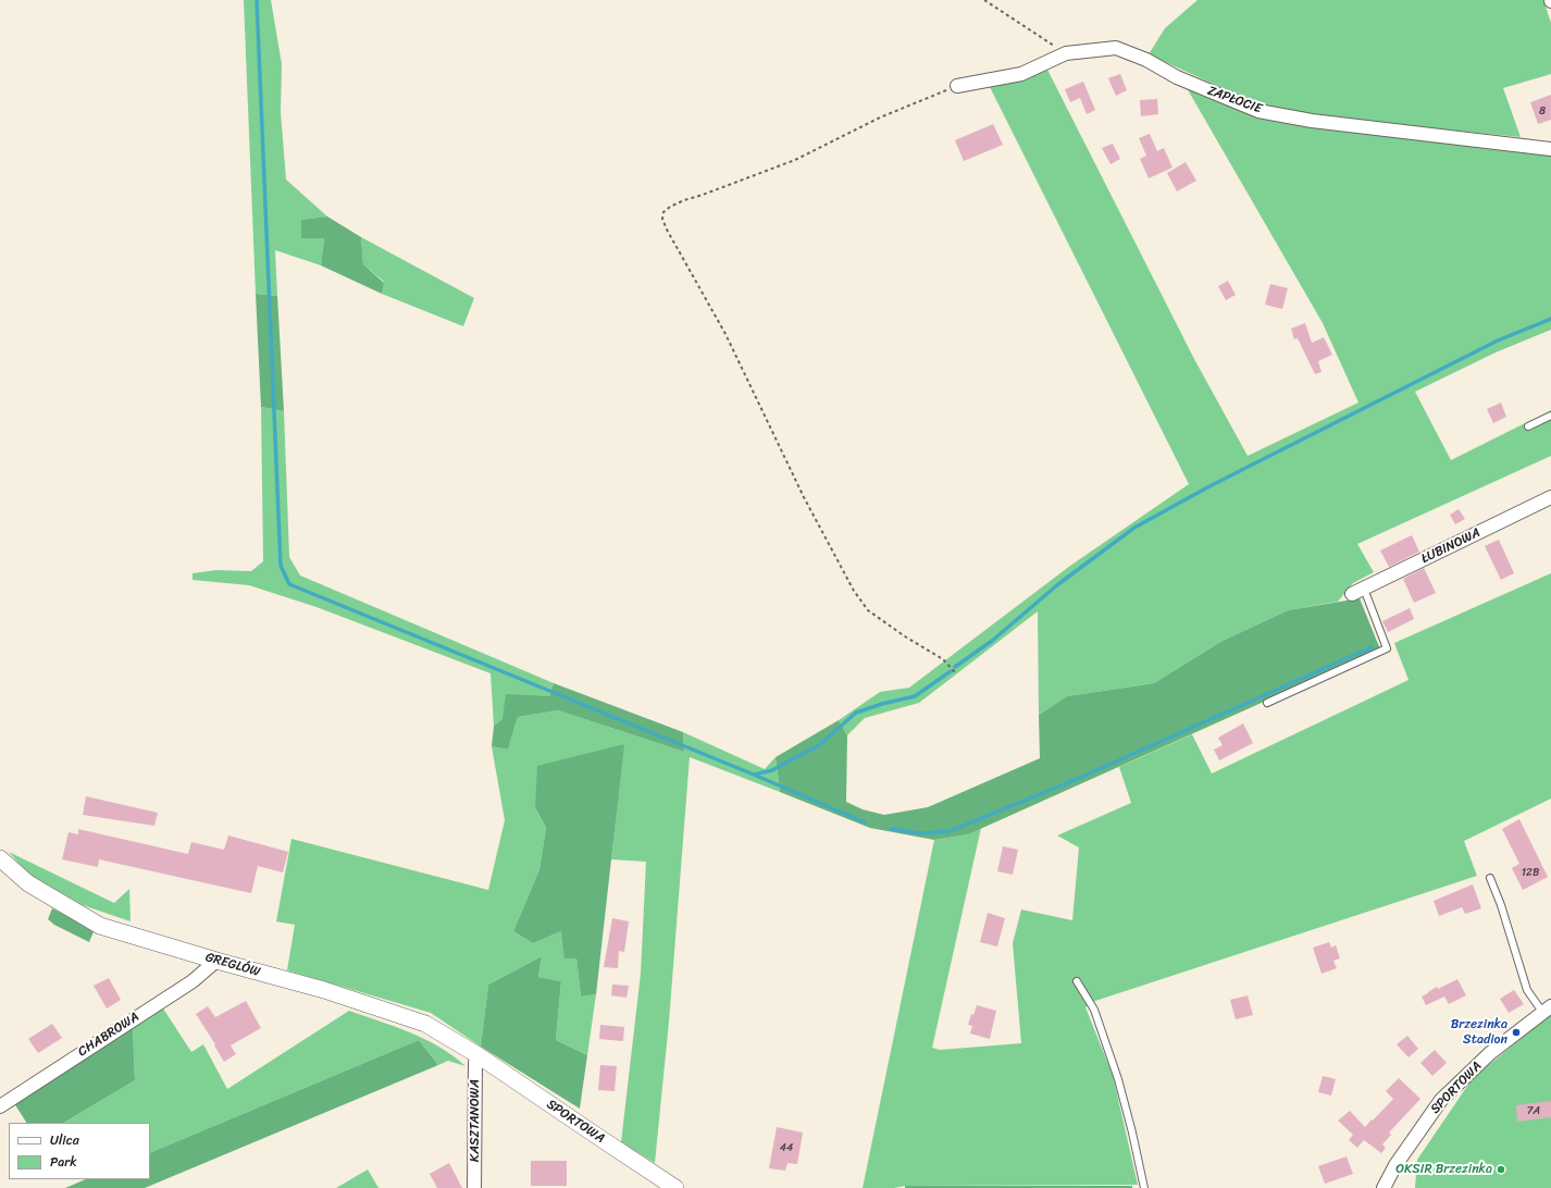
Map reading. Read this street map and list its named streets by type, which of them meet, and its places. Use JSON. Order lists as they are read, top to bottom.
{
  "streets": {
    "street": [
      "ZAPŁOCIE",
      "ŁUBINOWA",
      "GREGLÓW",
      "CHABROWA",
      "SPORTOWA",
      "KASZTANOWA"
    ]
  },
  "crossings": [
    ["GREGLÓW", "CHABROWA"],
    ["GREGLÓW", "SPORTOWA"],
    ["GREGLÓW", "KASZTANOWA"],
    ["SPORTOWA", "KASZTANOWA"]
  ],
  "places": ["Brzezinka Stadion", "OKSIR Brzezinka"],
  "house_numbers": [
    "8",
    "12B",
    "7A",
    "44"
  ],
  "legend": ["Ulica", "Park"]
}
